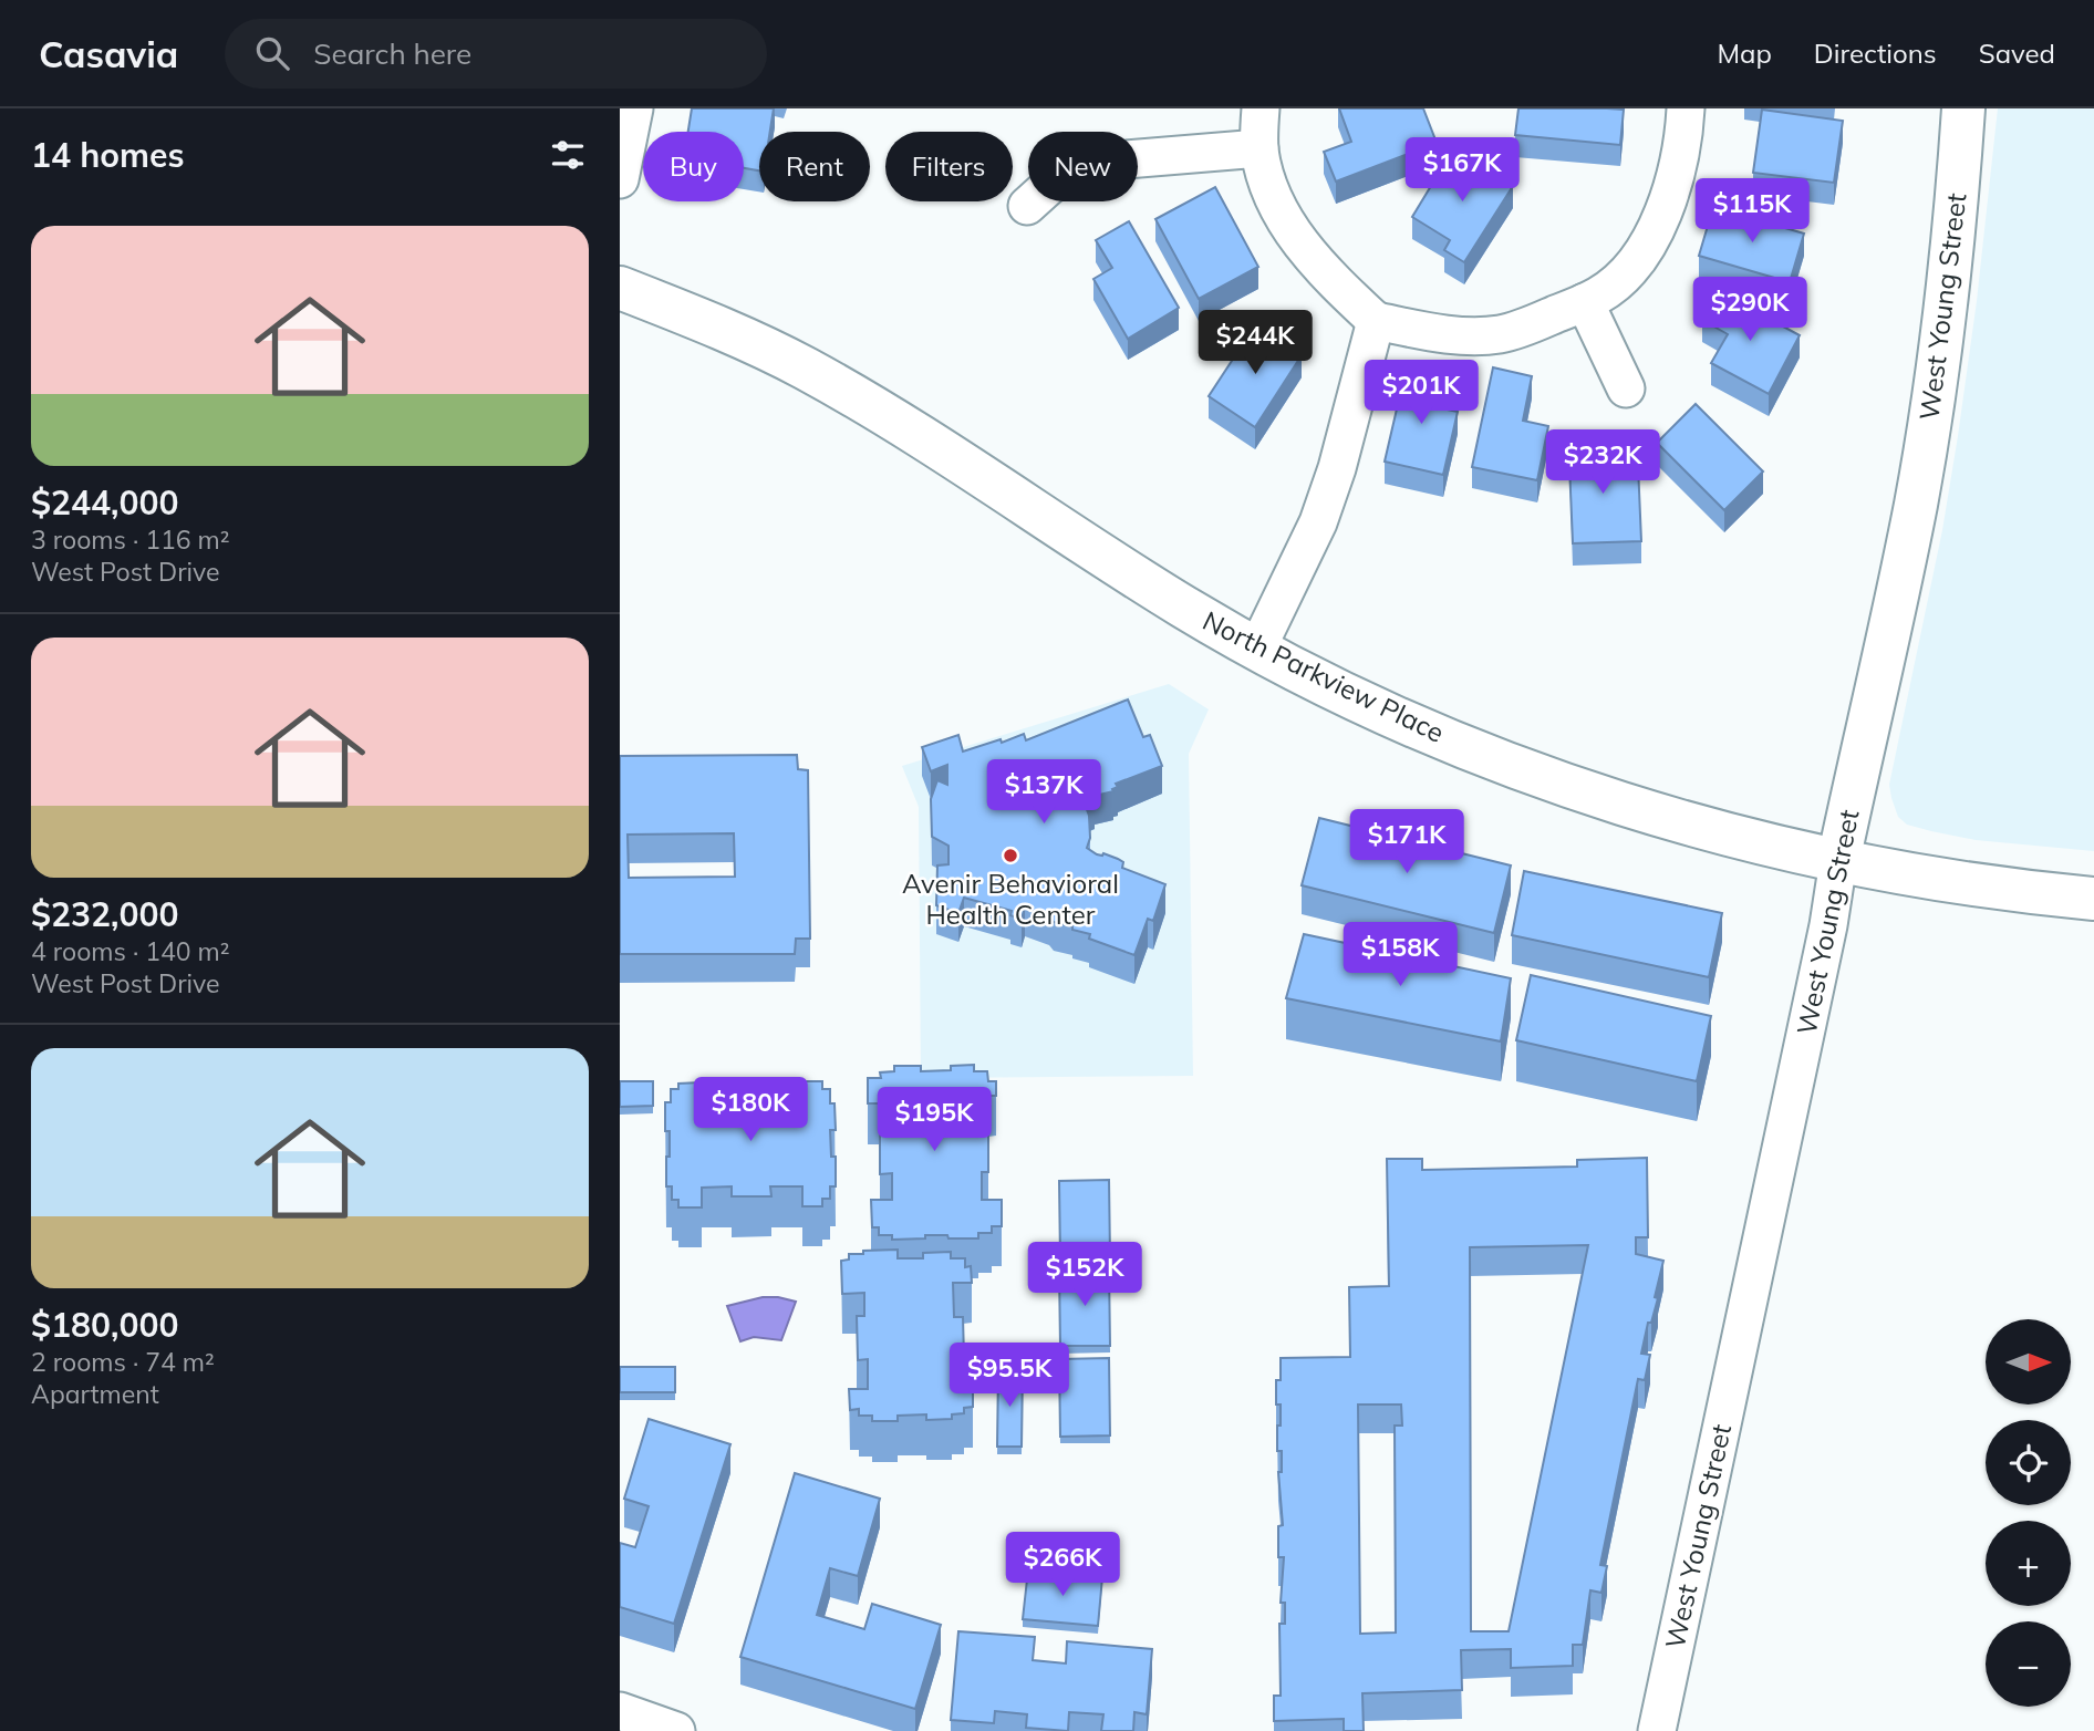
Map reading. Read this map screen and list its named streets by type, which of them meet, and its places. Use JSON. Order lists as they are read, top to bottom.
{
  "streets": {
    "street": ["West Young Street", "North Parkview Place"]
  },
  "crossings": [
    ["West Young Street", "North Parkview Place"]
  ],
  "places": ["Avenir Behavioral Health Center"],
  "north": "right",
  "page": {
    "header": "Casavia",
    "search": "Search here",
    "nav": ["Map", "Directions", "Saved"],
    "heading": "14 homes",
    "chip": [
      "Buy",
      "Rent",
      "Filters",
      "New"
    ],
    "price": [
      "$167K",
      "$115K",
      "$290K",
      "$244K",
      "$201K",
      "$232K",
      "$137K",
      "$171K",
      "$158K",
      "$180K",
      "$195K",
      "$152K",
      "$95.5K",
      "$266K"
    ],
    "list": [
      {
        "name": "$244,000",
        "note": "3 rooms · 116 m² · West Post Drive"
      },
      {
        "name": "$232,000",
        "note": "4 rooms · 140 m² · West Post Drive"
      },
      {
        "name": "$180,000",
        "note": "2 rooms · 74 m² · Apartment"
      }
    ],
    "map_buttons": ["+", "−"]
  }
}
